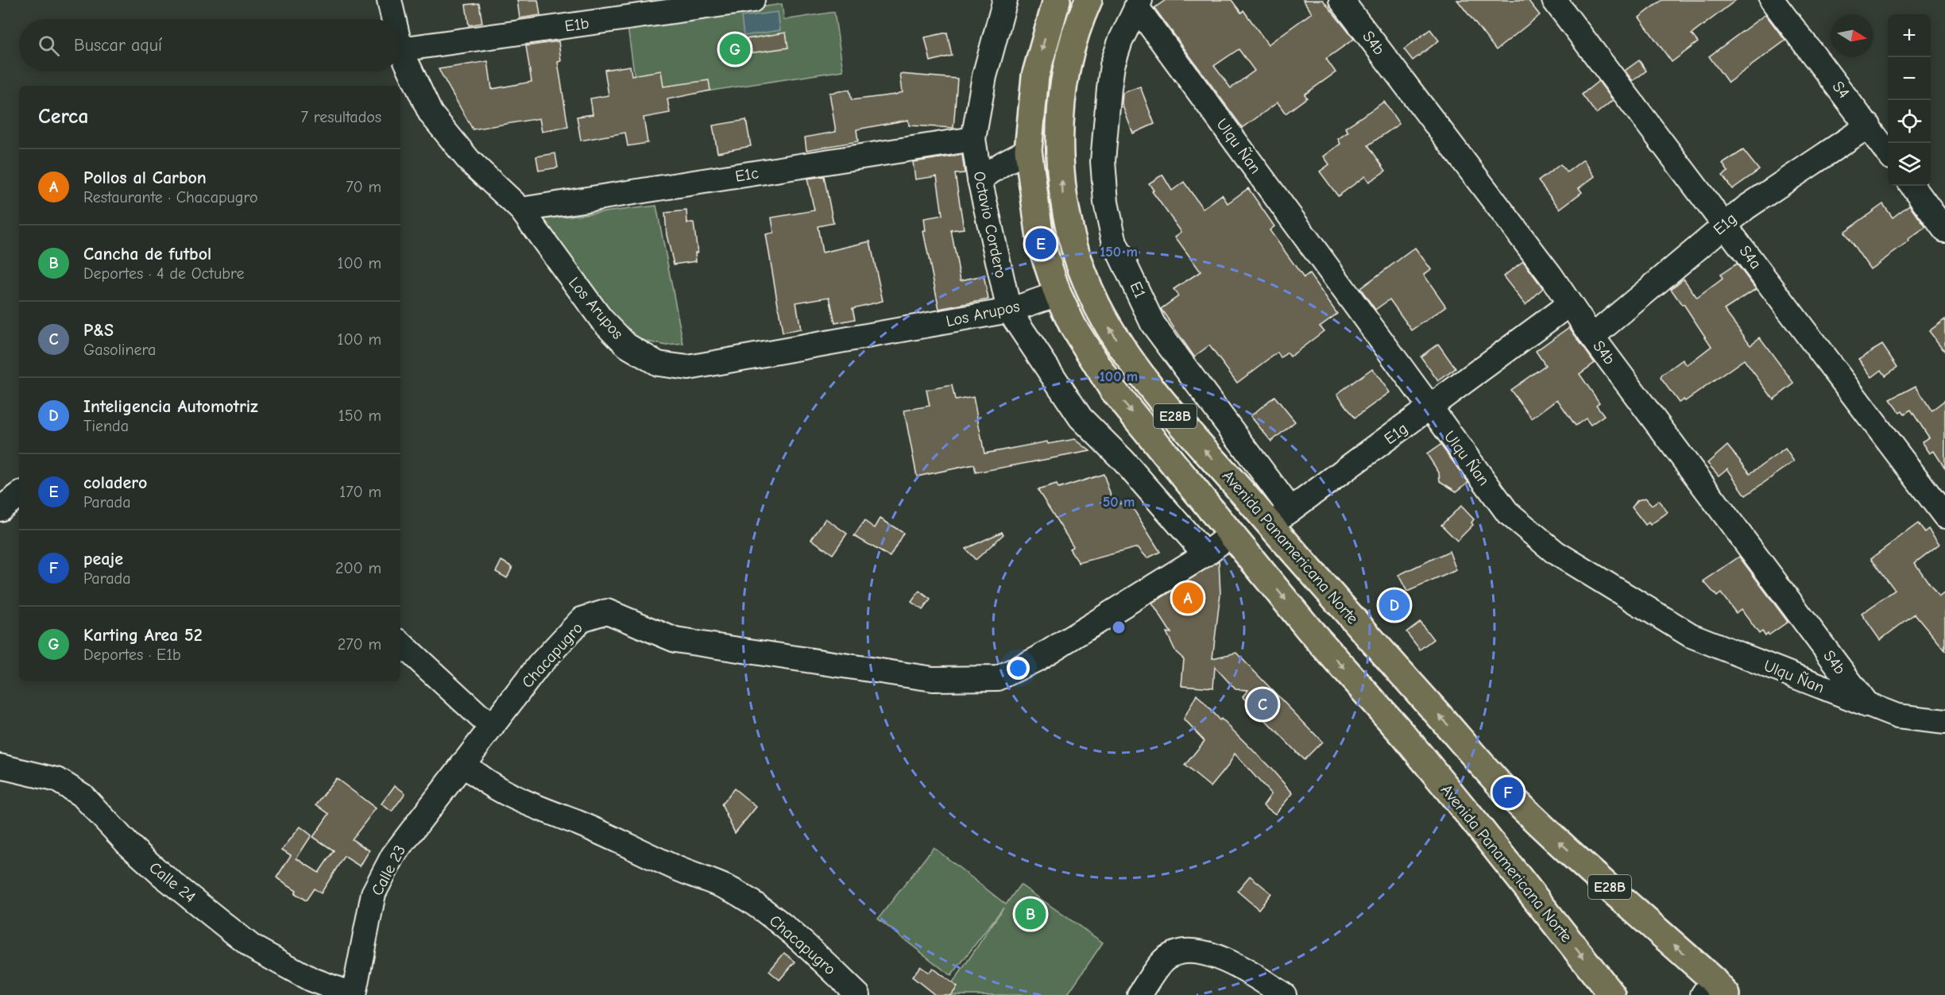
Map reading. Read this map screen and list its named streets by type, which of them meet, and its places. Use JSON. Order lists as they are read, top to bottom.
{
  "streets": {
    "highway": ["E28B", "Avenida Panamericana Norte"],
    "street": [
      "E1b",
      "S4b",
      "S4",
      "Ulqu Ñan",
      "E1c",
      "E1g",
      "Octavio Cordero",
      "S4a",
      "E1",
      "Los Arupos",
      "Chacapugro",
      "Calle 23",
      "Calle 24"
    ]
  },
  "crossings": [
    ["E1b", "Los Arupos"],
    ["S4b", "Ulqu Ñan"],
    ["S4b", "E1g"],
    ["S4", "E1g"],
    ["Ulqu Ñan", "E1g"],
    ["Ulqu Ñan", "E1"],
    ["E1c", "Octavio Cordero"],
    ["E1c", "Los Arupos"],
    ["E1g", "S4a"],
    ["E1g", "E1"],
    ["Octavio Cordero", "Los Arupos"],
    ["Octavio Cordero", "Chacapugro"],
    ["Los Arupos", "Avenida Panamericana Norte"],
    ["Avenida Panamericana Norte", "Chacapugro"],
    ["Chacapugro", "Calle 23"],
    ["Calle 23", "Calle 24"]
  ],
  "north": "right",
  "page": {
    "map_buttons": ["+", "−"],
    "search": "Buscar aquí",
    "pins": [
      "G",
      "E",
      "A",
      "D",
      "C",
      "F",
      "B"
    ],
    "heading": ["Cerca", "7 resultados"],
    "list": [
      {
        "mark": "A",
        "name": "Pollos al Carbon",
        "note": "Restaurante · Chacapugro",
        "value": "70 m"
      },
      {
        "mark": "B",
        "name": "Cancha de futbol",
        "note": "Deportes · 4 de Octubre",
        "value": "100 m"
      },
      {
        "mark": "C",
        "name": "P&S",
        "note": "Gasolinera",
        "value": "100 m"
      },
      {
        "mark": "D",
        "name": "Inteligencia Automotriz",
        "note": "Tienda",
        "value": "150 m"
      },
      {
        "mark": "E",
        "name": "coladero",
        "note": "Parada",
        "value": "170 m"
      },
      {
        "mark": "F",
        "name": "peaje",
        "note": "Parada",
        "value": "200 m"
      },
      {
        "mark": "G",
        "name": "Karting Area 52",
        "note": "Deportes · E1b",
        "value": "270 m"
      }
    ]
  },
  "rings": ["150 m", "100 m", "50 m"]
}
